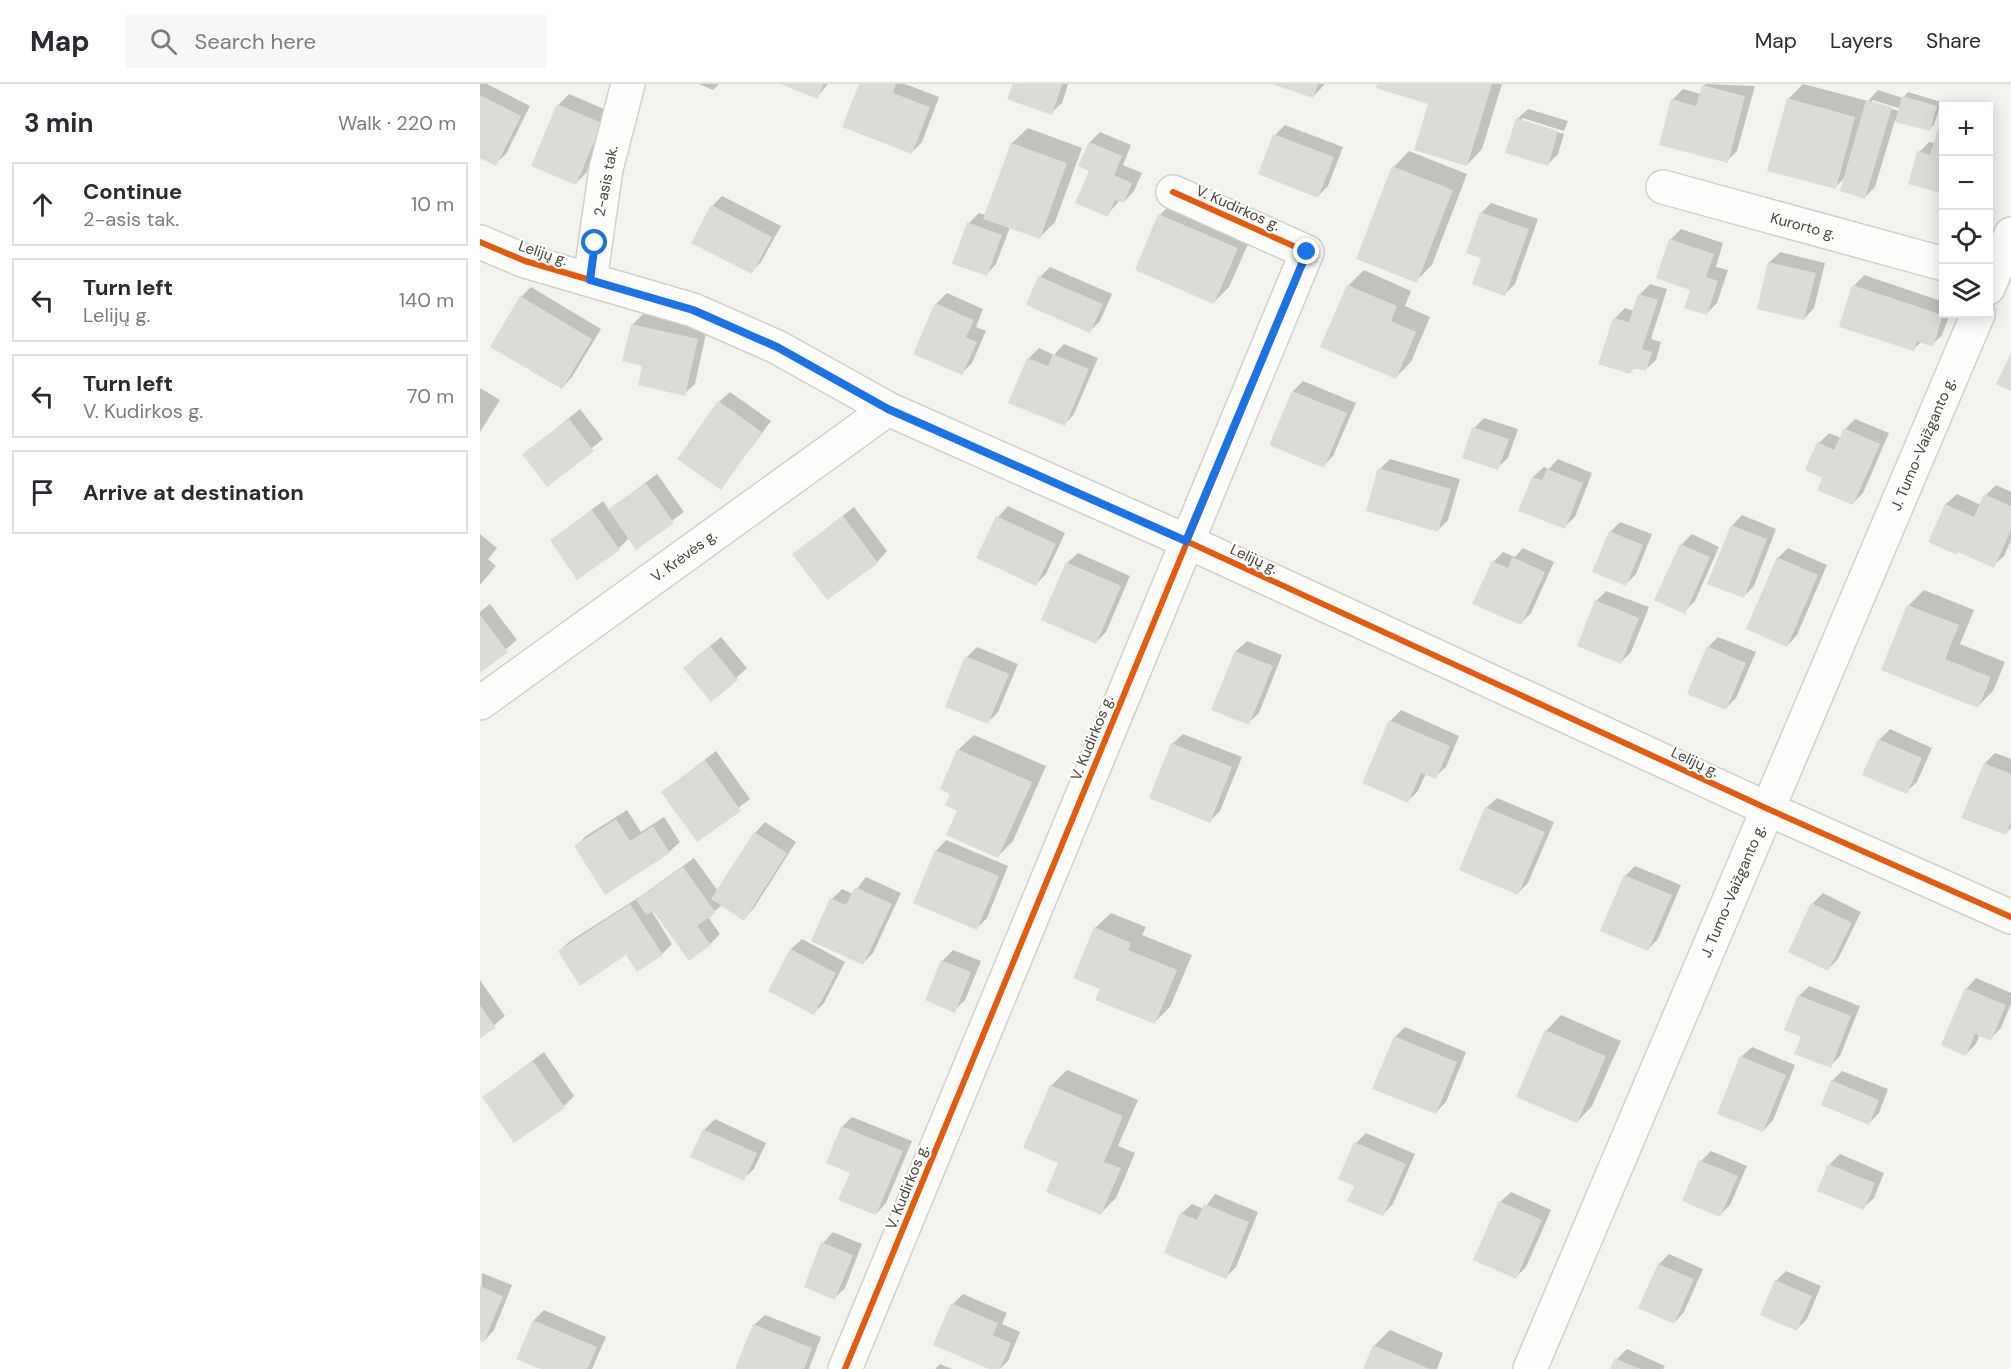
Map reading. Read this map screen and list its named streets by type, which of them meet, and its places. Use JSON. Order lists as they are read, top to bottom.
{
  "streets": {
    "street": [
      "2-asis tak.",
      "V. Kudirkos g.",
      "Kurorto g.",
      "Lelijų g.",
      "J. Tumo-Vaižganto g.",
      "V. Krėvės g."
    ]
  },
  "crossings": [
    ["2-asis tak.", "Lelijų g."],
    ["V. Kudirkos g.", "Lelijų g."],
    ["Lelijų g.", "J. Tumo-Vaižganto g."],
    ["Lelijų g.", "V. Krėvės g."]
  ],
  "page": {
    "header": "Map",
    "search": "Search here",
    "nav": ["Map", "Layers", "Share"],
    "heading": ["3 min", "Walk · 220 m"],
    "map_buttons": ["+", "−"],
    "list": [
      ["Continue", "2-asis tak.", "10 m"],
      ["Turn left", "Lelijų g.", "140 m"],
      ["Turn left", "V. Kudirkos g.", "70 m"],
      "Arrive at destination"
    ]
  }
}
